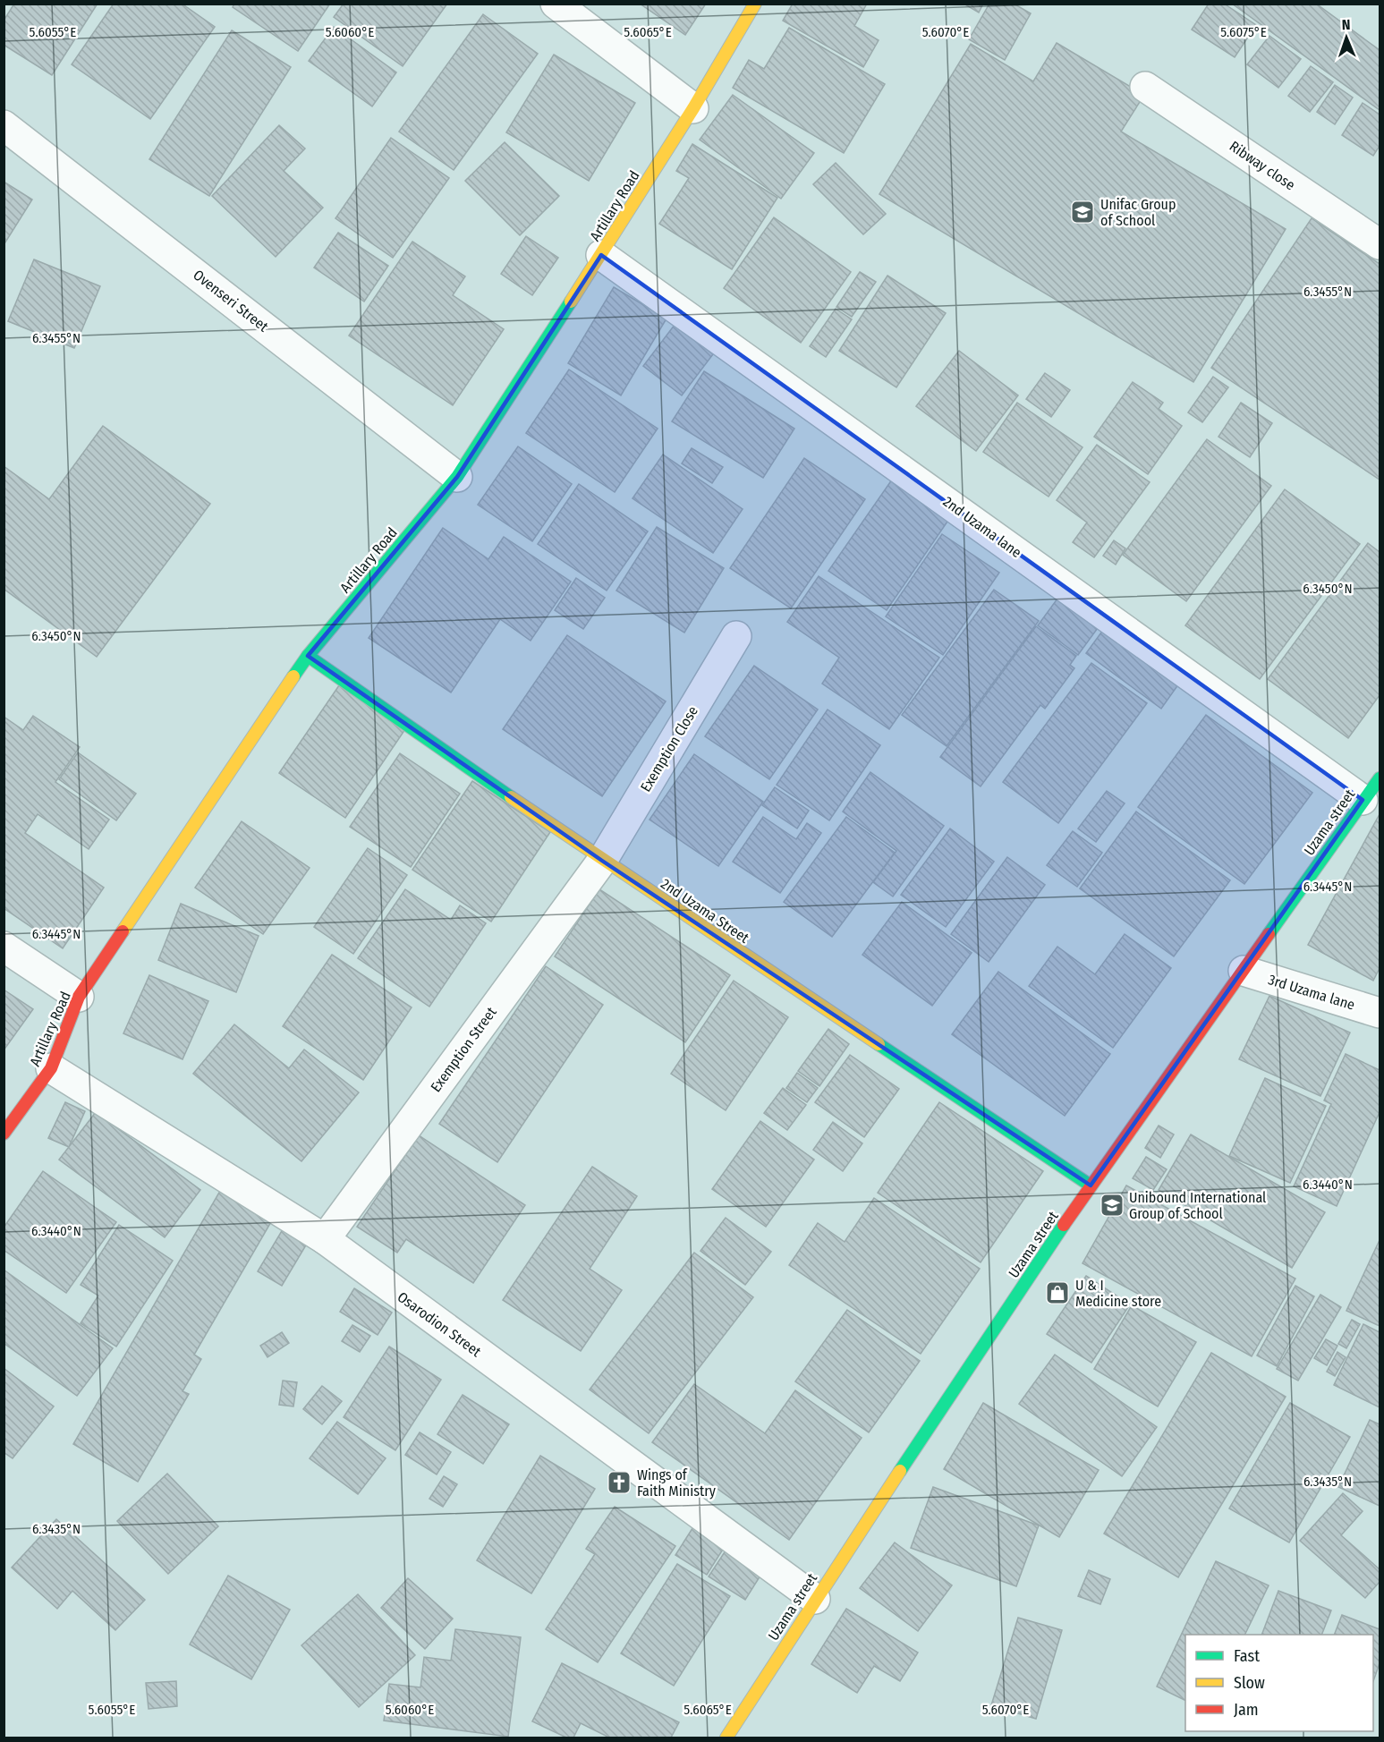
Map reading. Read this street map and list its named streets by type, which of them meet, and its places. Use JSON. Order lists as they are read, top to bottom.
{
  "streets": {
    "street": [
      "Ribway close",
      "Artillary Road",
      "Ovenseri Street",
      "2nd Uzama lane",
      "Exemption Close",
      "Uzama street",
      "2nd Uzama Street",
      "3rd Uzama lane",
      "Exemption Street",
      "Osarodion Street"
    ]
  },
  "crossings": [
    ["Artillary Road", "Ovenseri Street"],
    ["Artillary Road", "2nd Uzama lane"],
    ["Artillary Road", "2nd Uzama Street"],
    ["Artillary Road", "Osarodion Street"],
    ["2nd Uzama lane", "Uzama street"],
    ["Exemption Close", "2nd Uzama Street"],
    ["Exemption Close", "Exemption Street"],
    ["Uzama street", "2nd Uzama Street"],
    ["Uzama street", "3rd Uzama lane"],
    ["Uzama street", "Osarodion Street"],
    ["2nd Uzama Street", "Exemption Street"],
    ["Exemption Street", "Osarodion Street"]
  ],
  "places": {
    "school or university": ["Unifac Group of School", "Unibound International Group of School"],
    "shop": ["U & I Medicine store"],
    "church": ["Wings of Faith Ministry"]
  },
  "legend": ["Fast", "Slow", "Jam"],
  "north": "top",
  "coordinates": [
    "5.6055°E",
    "5.6060°E",
    "5.6065°E",
    "5.6070°E",
    "5.6075°E",
    "6.3455°N",
    "6.3450°N",
    "6.3445°N",
    "6.3440°N",
    "6.3435°N"
  ]
}
